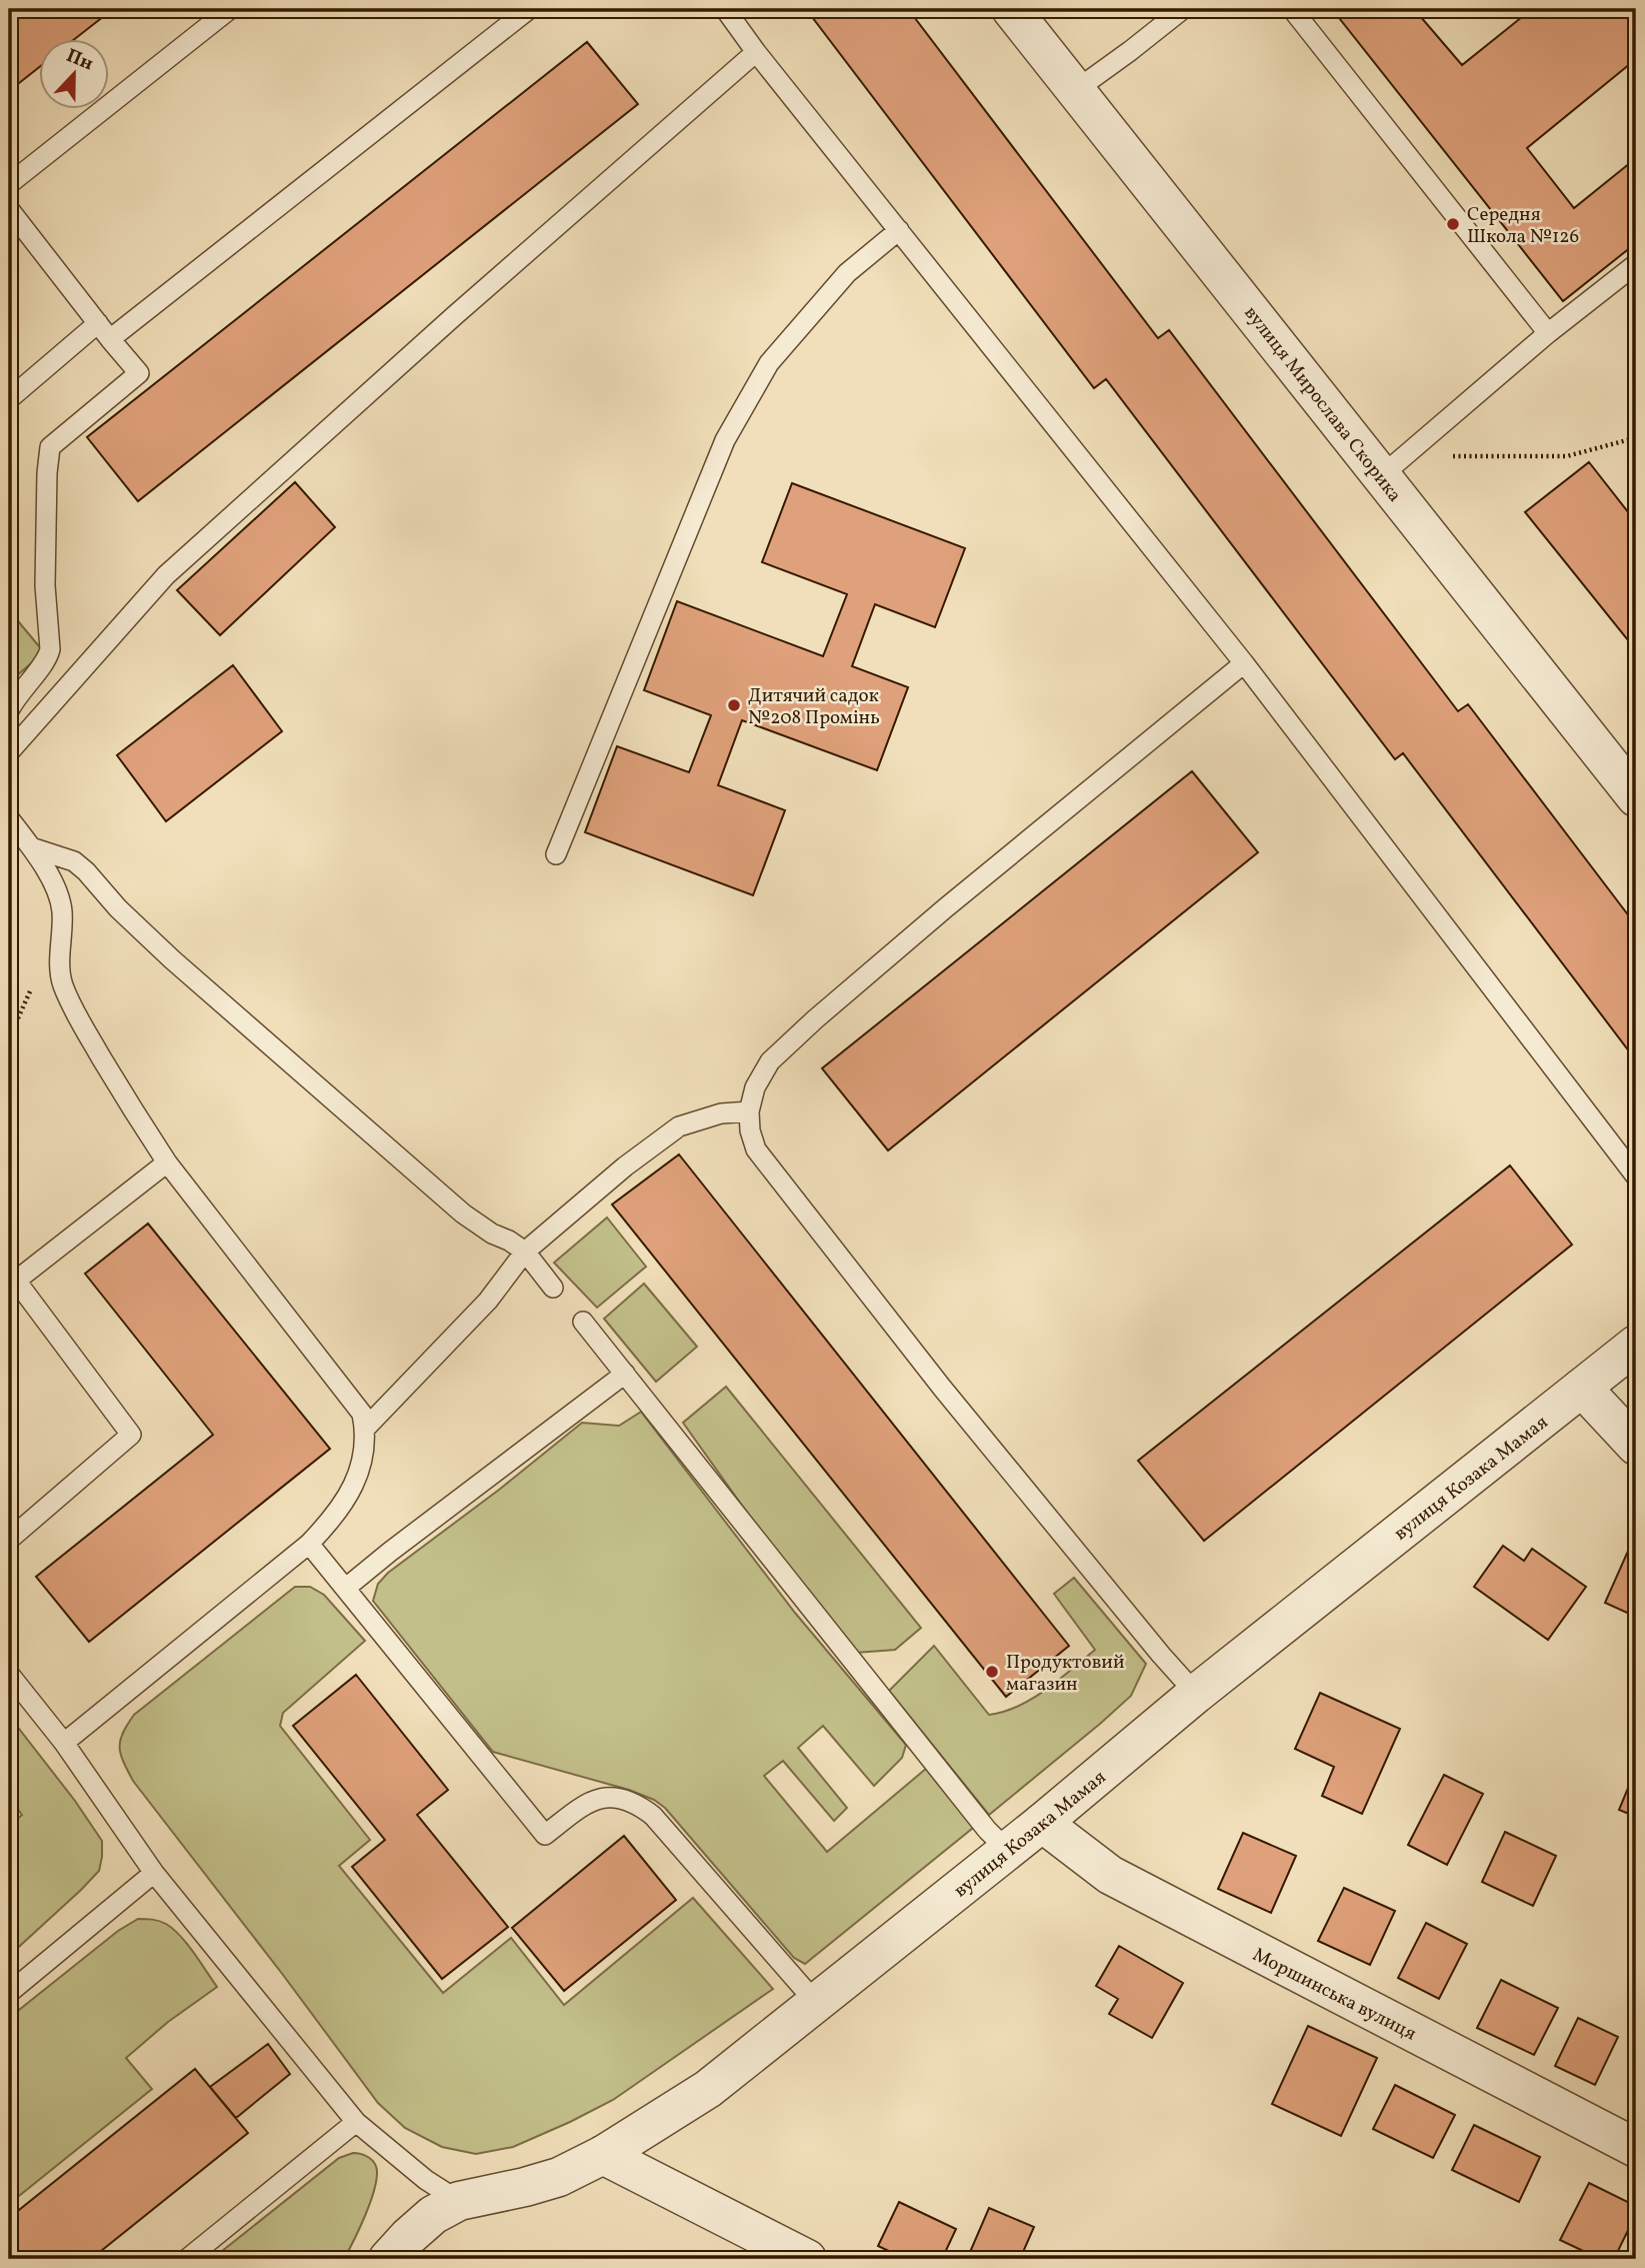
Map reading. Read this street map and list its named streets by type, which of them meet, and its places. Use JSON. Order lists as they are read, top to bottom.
{
  "streets": {
    "street": ["вулиця Мирослава Скорика", "вулиця Козака Мамая", "Моршинська вулиця"]
  },
  "crossings": [
    ["вулиця Козака Мамая", "Моршинська вулиця"]
  ],
  "places": ["Середня Школа №126", "Дитячий садок №208 Промінь", "Продуктовий магазин"],
  "north": "top"
}
